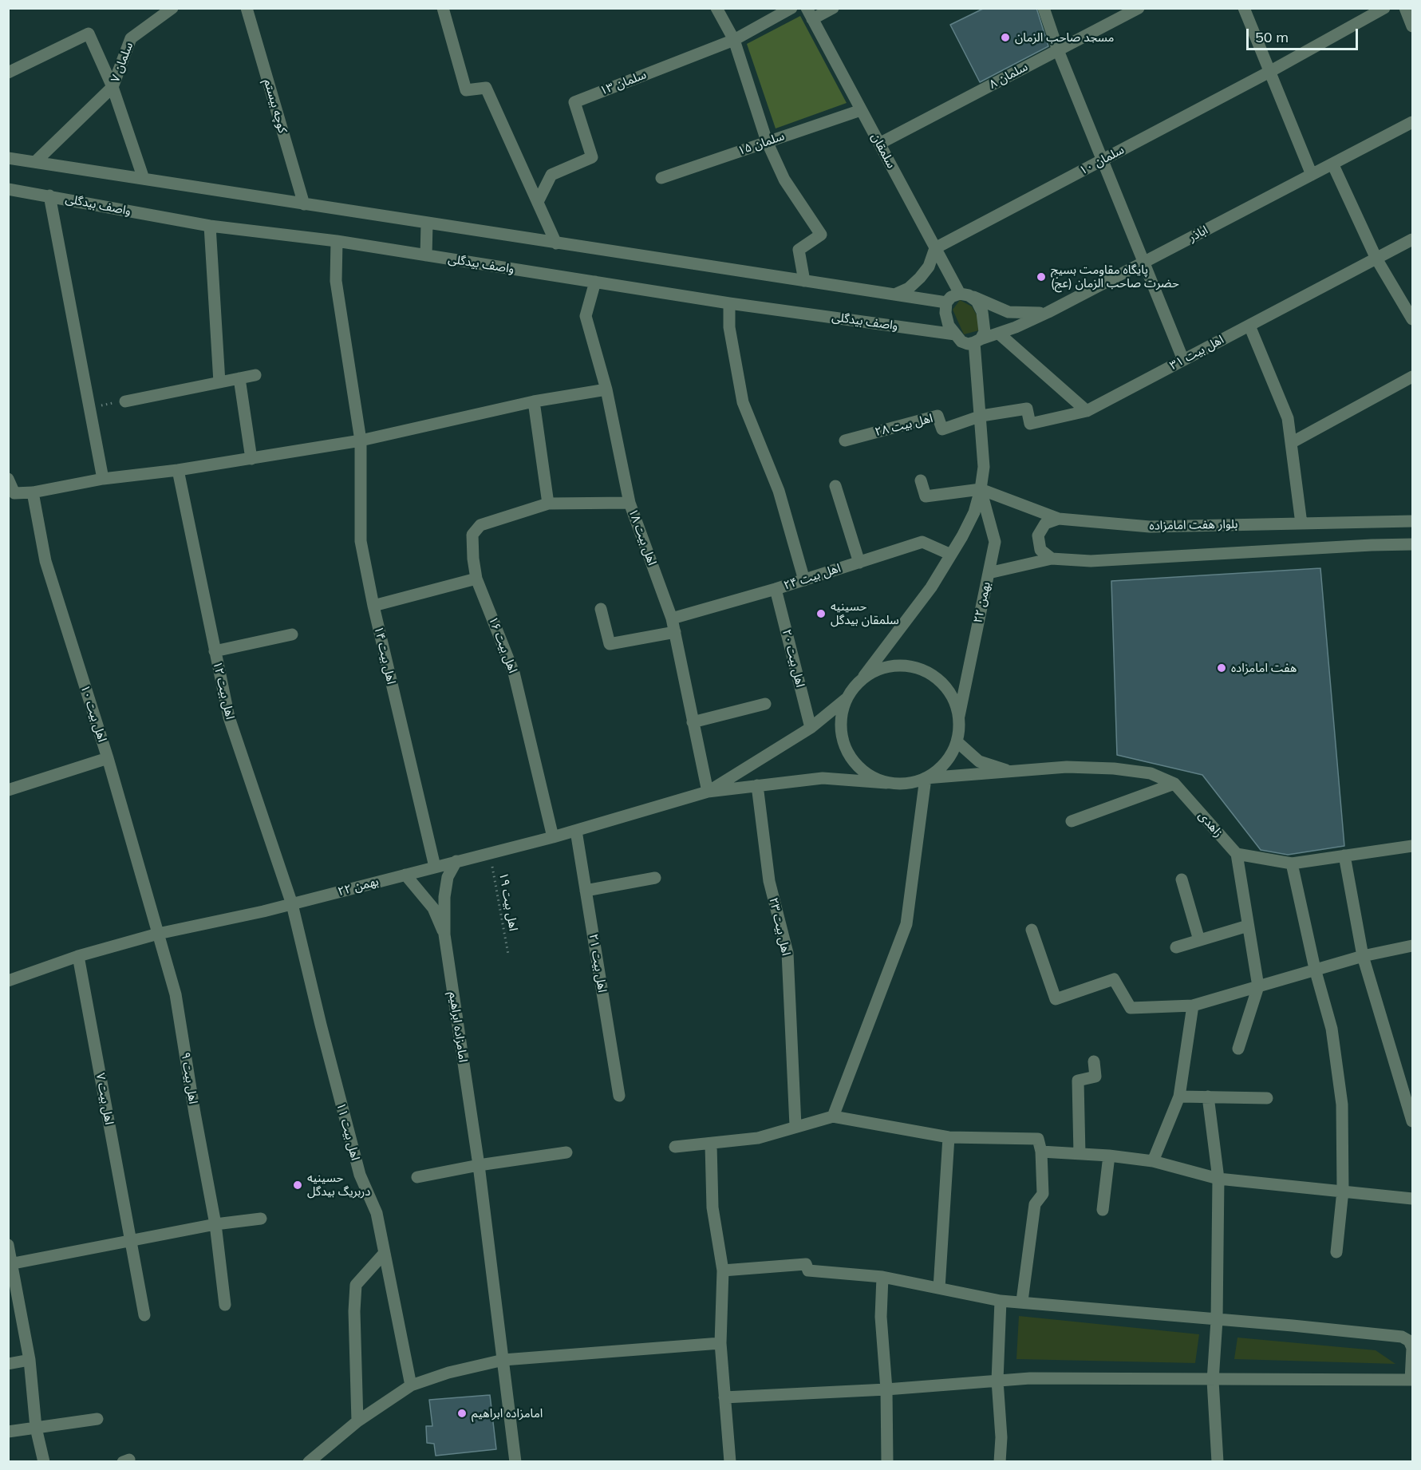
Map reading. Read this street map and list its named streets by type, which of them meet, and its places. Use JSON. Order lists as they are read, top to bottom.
{
  "streets": {
    "street": [
      "سلمان ۷",
      "سلمان ۸",
      "سلمان ۱۳",
      "کوچه بیستم",
      "سلمان ۱۵",
      "سلمقان",
      "سلمان ۱۰",
      "واصف بیدگلی",
      "اباذر",
      "اهل بیت ۳۱",
      "اهل بیت ۲۸",
      "بلوار هفت امامزاده",
      "اهل بیت ۱۸",
      "اهل بیت ۲۴",
      "۲۲ بهمن",
      "اهل بیت ۱۶",
      "اهل بیت ۱۴",
      "اهل بیت ۲۰",
      "اهل بیت ۱۲",
      "اهل بیت ۱۰",
      "زاهدی",
      "اهل بیت ۲۳",
      "اهل بیت ۲۱",
      "امامزاده ابراهیم",
      "اهل بیت ۹",
      "اهل بیت ۷",
      "اهل بیت ۱۱"
    ],
    "path": ["اهل بیت ۱۹"]
  },
  "crossings": [
    ["سلمان ۸", "سلمقان"],
    ["سلمان ۱۵", "سلمقان"],
    ["سلمقان", "سلمان ۱۰"],
    ["سلمقان", "واصف بیدگلی"],
    ["سلمقان", "اباذر"],
    ["سلمقان", "۲۲ بهمن"],
    ["واصف بیدگلی", "اباذر"],
    ["واصف بیدگلی", "اهل بیت ۱۸"],
    ["واصف بیدگلی", "۲۲ بهمن"],
    ["واصف بیدگلی", "اهل بیت ۱۴"],
    ["اباذر", "۲۲ بهمن"],
    ["اهل بیت ۳۱", "اهل بیت ۲۸"],
    ["اهل بیت ۳۱", "۲۲ بهمن"],
    ["اهل بیت ۲۸", "۲۲ بهمن"],
    ["بلوار هفت امامزاده", "۲۲ بهمن"],
    ["اهل بیت ۱۸", "اهل بیت ۲۴"],
    ["اهل بیت ۱۸", "۲۲ بهمن"],
    ["اهل بیت ۱۸", "اهل بیت ۱۶"],
    ["اهل بیت ۲۴", "۲۲ بهمن"],
    ["اهل بیت ۲۴", "اهل بیت ۲۰"],
    ["۲۲ بهمن", "اهل بیت ۱۶"],
    ["۲۲ بهمن", "اهل بیت ۱۴"],
    ["۲۲ بهمن", "اهل بیت ۲۰"],
    ["۲۲ بهمن", "اهل بیت ۱۲"],
    ["۲۲ بهمن", "اهل بیت ۱۰"],
    ["۲۲ بهمن", "زاهدی"],
    ["۲۲ بهمن", "اهل بیت ۱۹"],
    ["۲۲ بهمن", "اهل بیت ۲۳"],
    ["۲۲ بهمن", "اهل بیت ۲۱"],
    ["۲۲ بهمن", "امامزاده ابراهیم"],
    ["۲۲ بهمن", "اهل بیت ۹"],
    ["۲۲ بهمن", "اهل بیت ۷"],
    ["۲۲ بهمن", "اهل بیت ۱۱"],
    ["اهل بیت ۱۲", "اهل بیت ۱۱"],
    ["اهل بیت ۱۰", "اهل بیت ۹"]
  ],
  "places": [
    "مسجد صاحب الزمان",
    "پایگاه مقاومت بسیج حضرت صاحب الزمان (عج)",
    "حسینیه سلمقان بیدگل",
    "هفت امامزاده",
    "حسینیه دربریگ بیدگل",
    "امامزاده ابراهیم"
  ],
  "scale_bar": "50 m"
}
